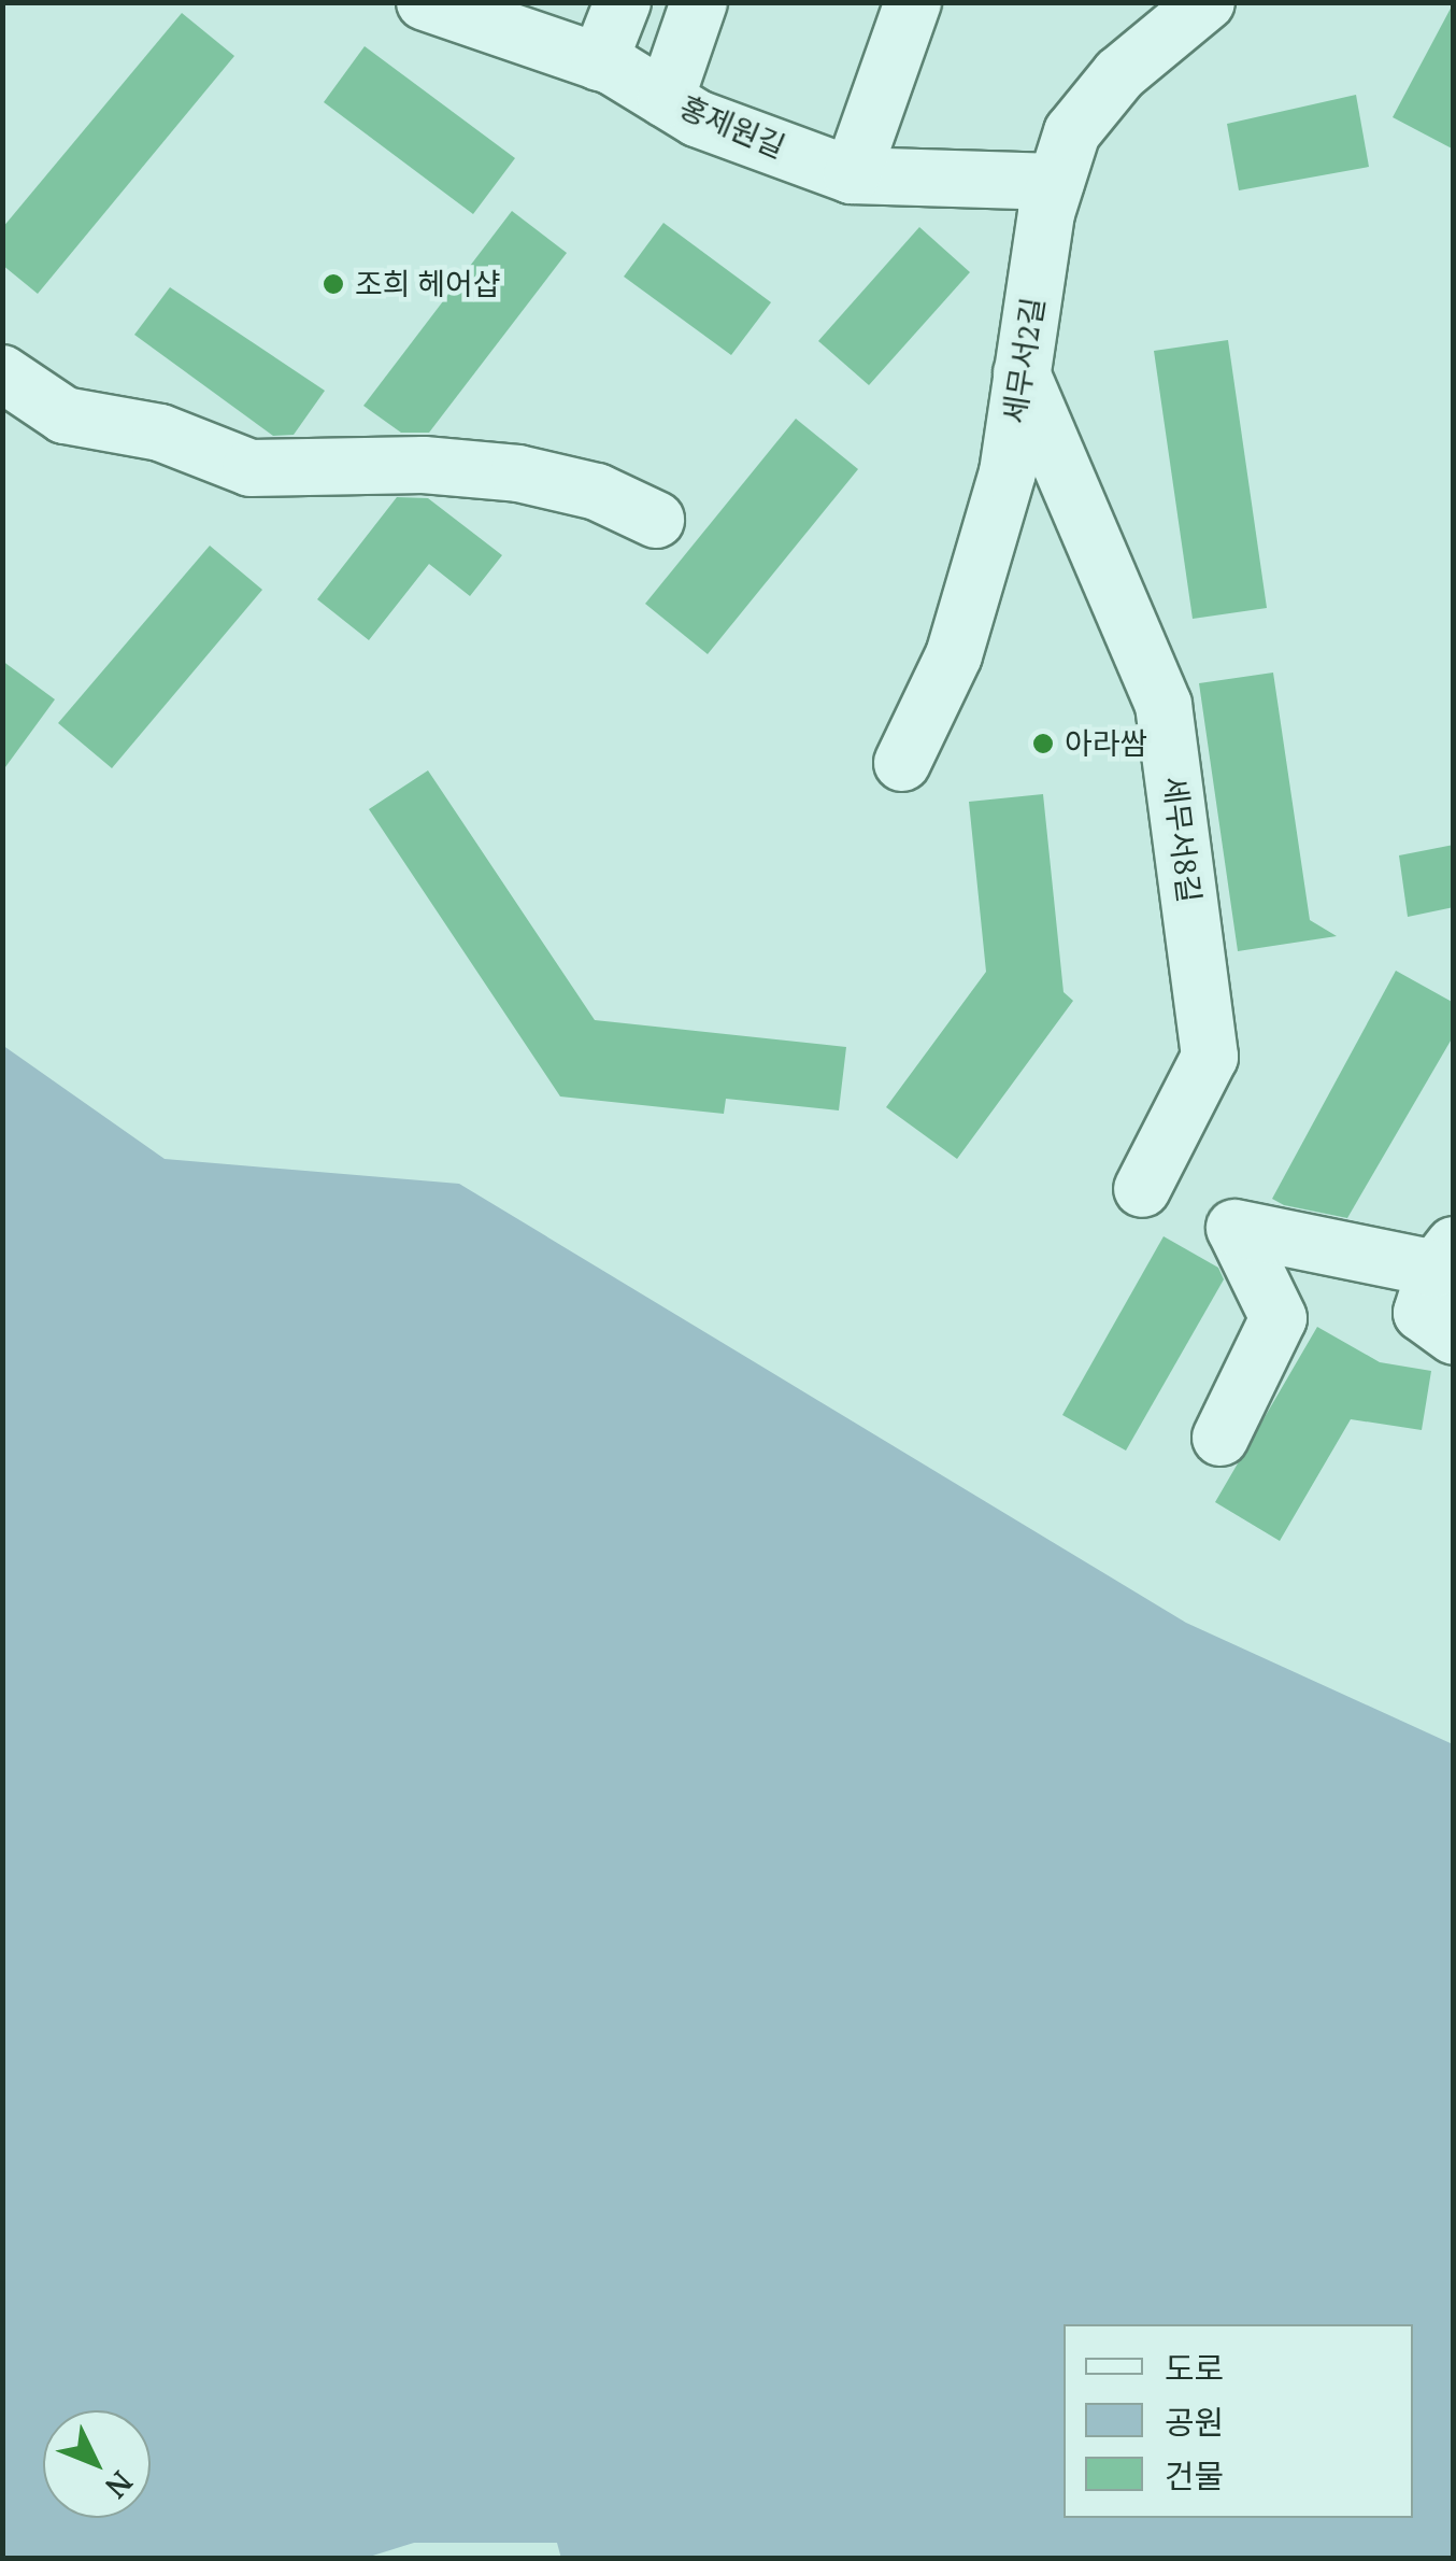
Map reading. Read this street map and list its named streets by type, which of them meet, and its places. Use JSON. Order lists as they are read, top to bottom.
{
  "streets": {
    "street": ["홍제원길", "세무서2길", "세무서8길"]
  },
  "crossings": [
    ["홍제원길", "세무서2길"],
    ["세무서2길", "세무서8길"]
  ],
  "places": ["조희 헤어샵", "아라쌈"],
  "legend": ["도로", "공원", "건물"],
  "north": "bottom right"
}
